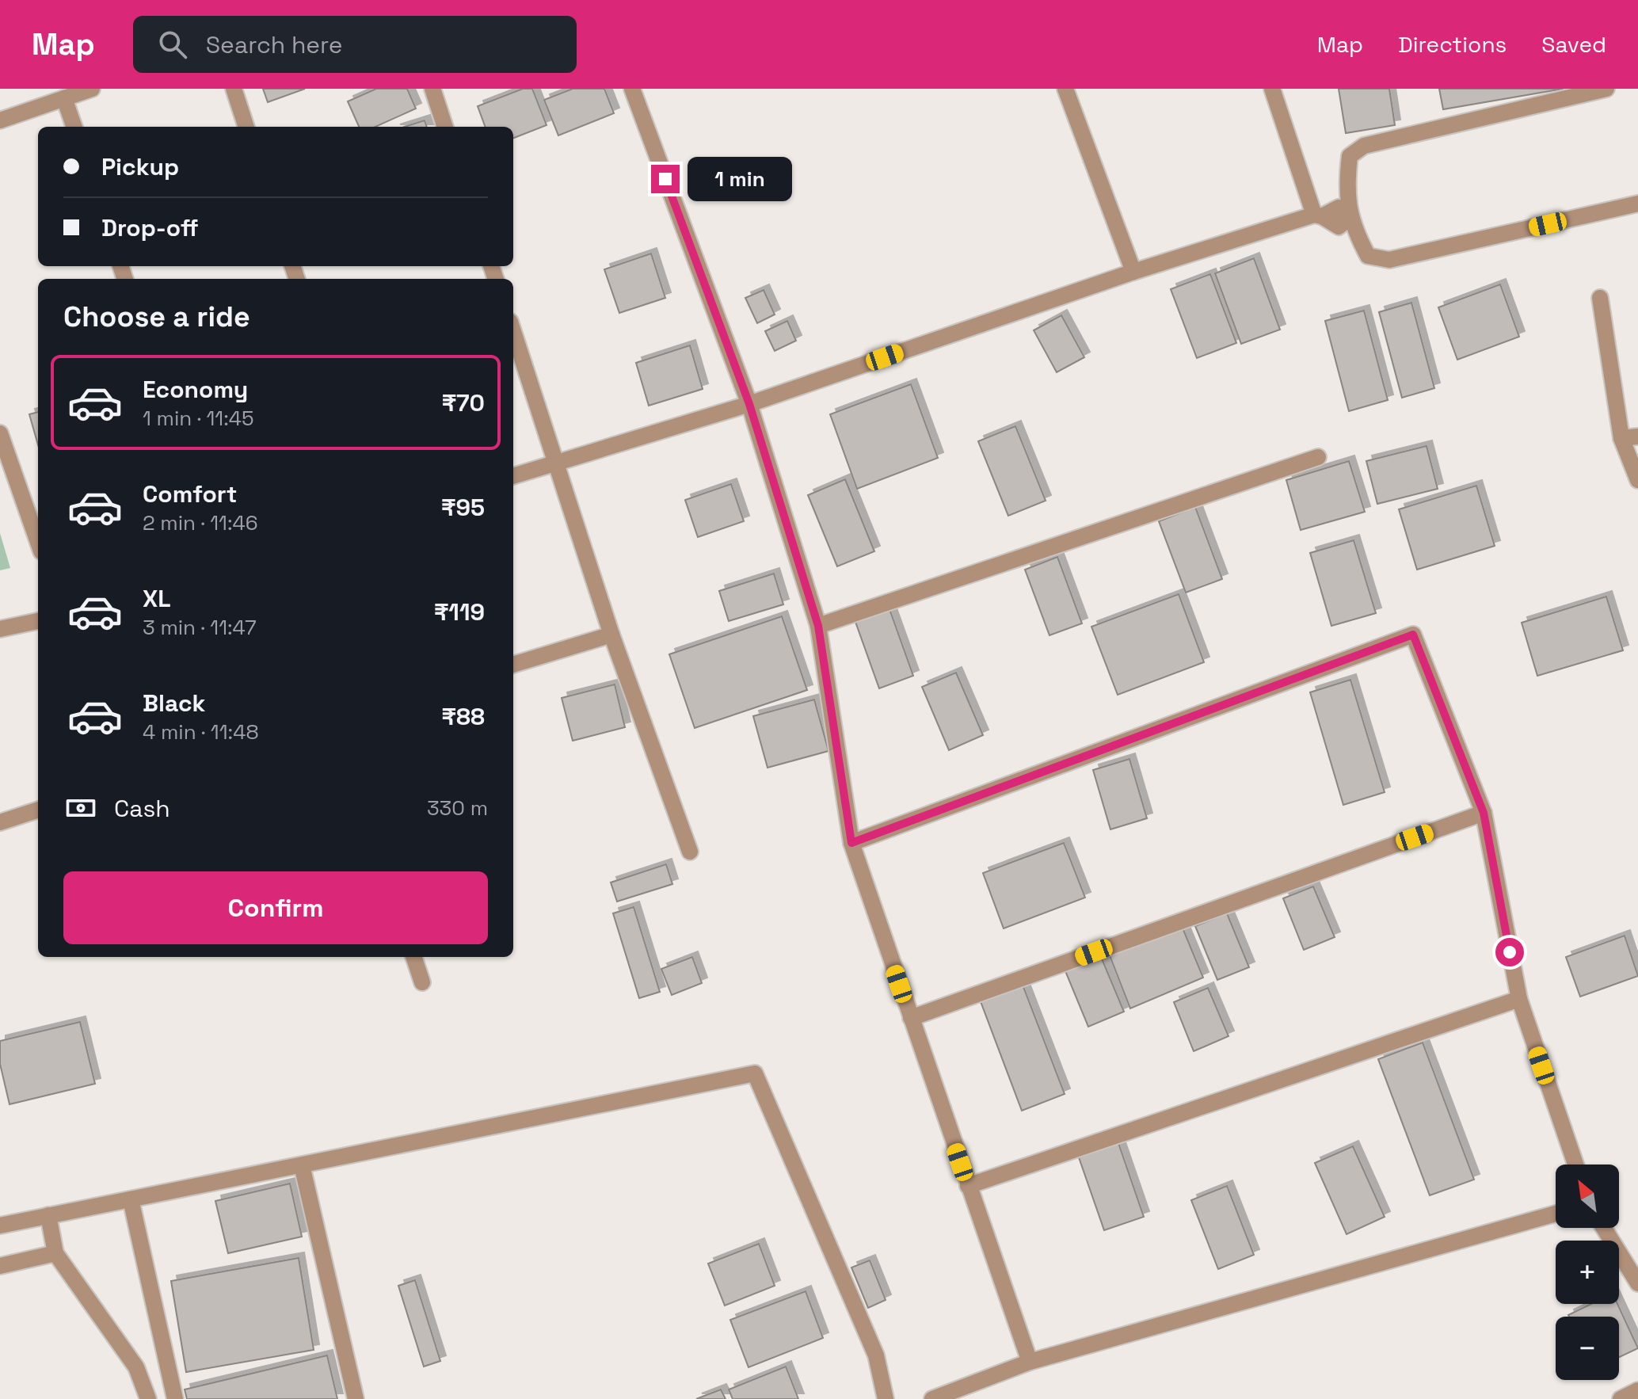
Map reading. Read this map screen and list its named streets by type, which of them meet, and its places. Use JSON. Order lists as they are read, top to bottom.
{
  "north": "top left",
  "page": {
    "header": "Map",
    "search": "Search here",
    "nav": ["Map", "Directions", "Saved"],
    "banner": ["Pickup", "Drop-off"],
    "bubble": "1 min",
    "heading": "Choose a ride",
    "list": [
      {
        "name": "Economy",
        "note": "1 min · 11:45",
        "value": "₹70"
      },
      {
        "name": "Comfort",
        "note": "2 min · 11:46",
        "value": "₹95"
      },
      {
        "name": "XL",
        "note": "3 min · 11:47",
        "value": "₹119"
      },
      {
        "name": "Black",
        "note": "4 min · 11:48",
        "value": "₹88"
      }
    ],
    "pay": ["Cash", "330 m"],
    "buttons": "Confirm",
    "map_buttons": ["+", "−"]
  }
}
